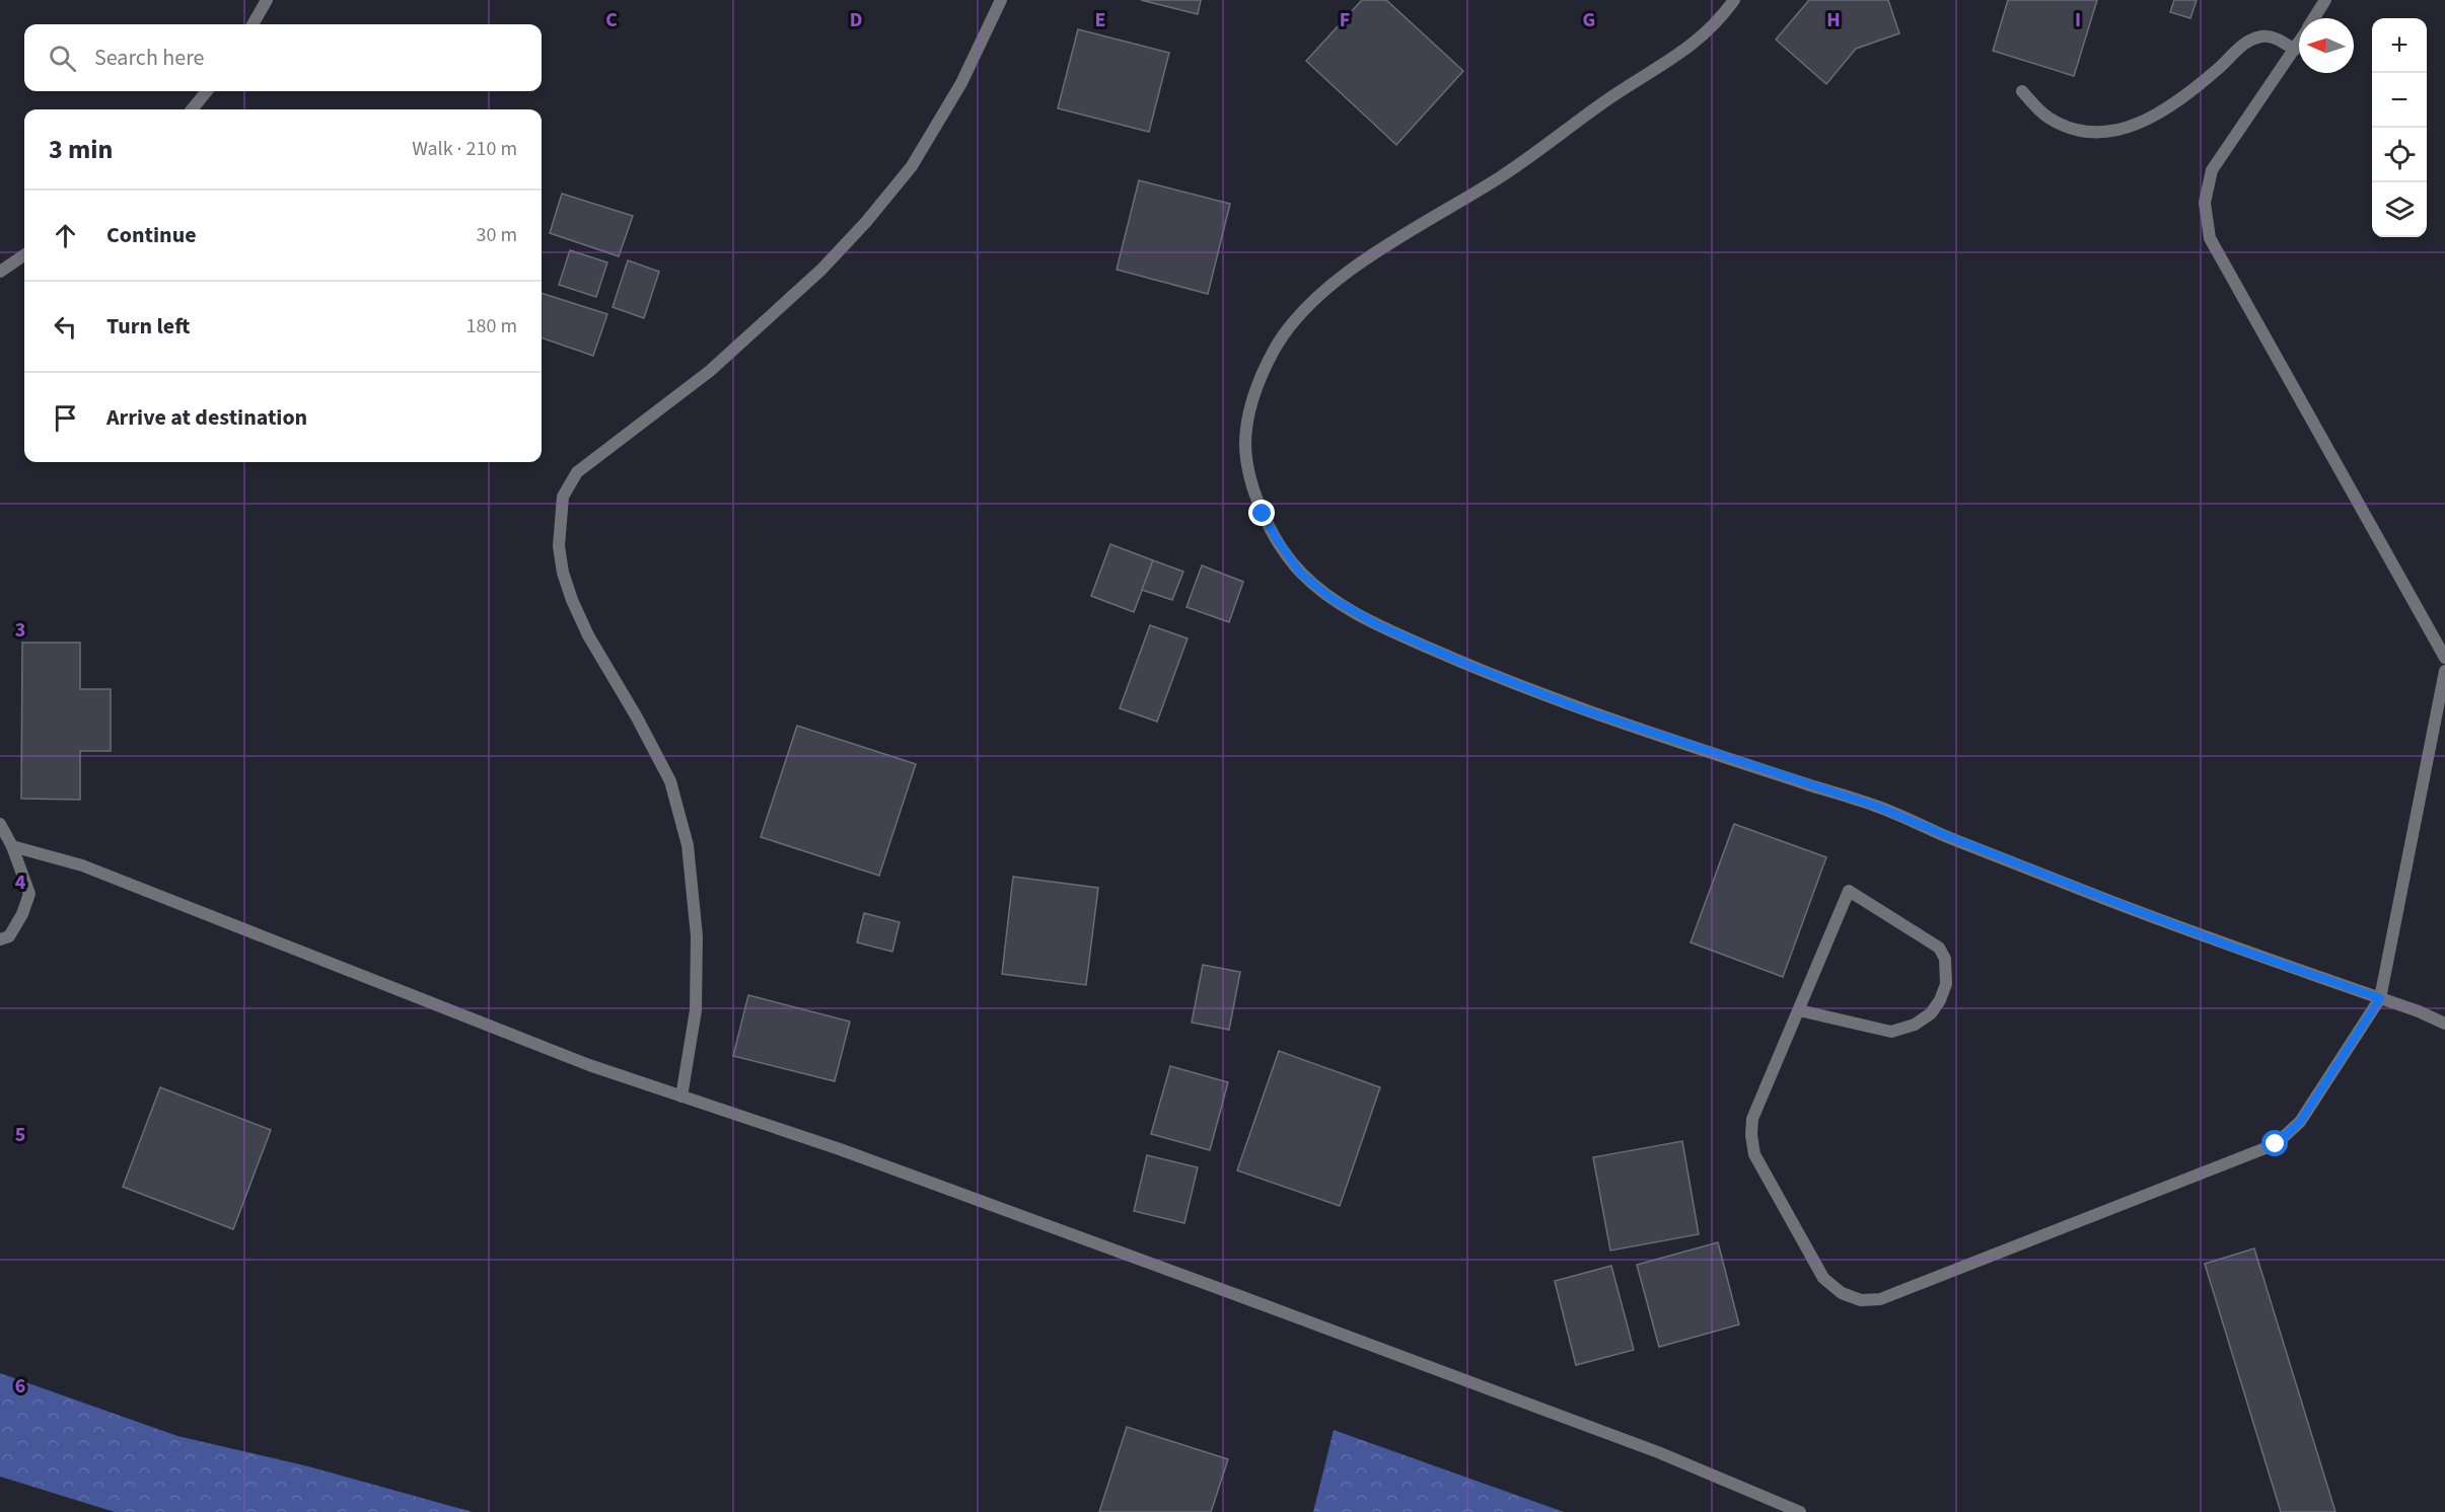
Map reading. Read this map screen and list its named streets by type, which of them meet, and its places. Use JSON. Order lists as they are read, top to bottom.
{
  "north": "left",
  "page": {
    "map_buttons": ["+", "−"],
    "search": "Search here",
    "heading": ["3 min", "Walk · 210 m"],
    "list": [
      ["Continue", "30 m"],
      ["Turn left", "180 m"],
      "Arrive at destination"
    ]
  },
  "grid": {
    "columns": [
      "C",
      "D",
      "E",
      "F",
      "G",
      "H",
      "I"
    ],
    "rows": [
      "3",
      "4",
      "5",
      "6"
    ]
  }
}
